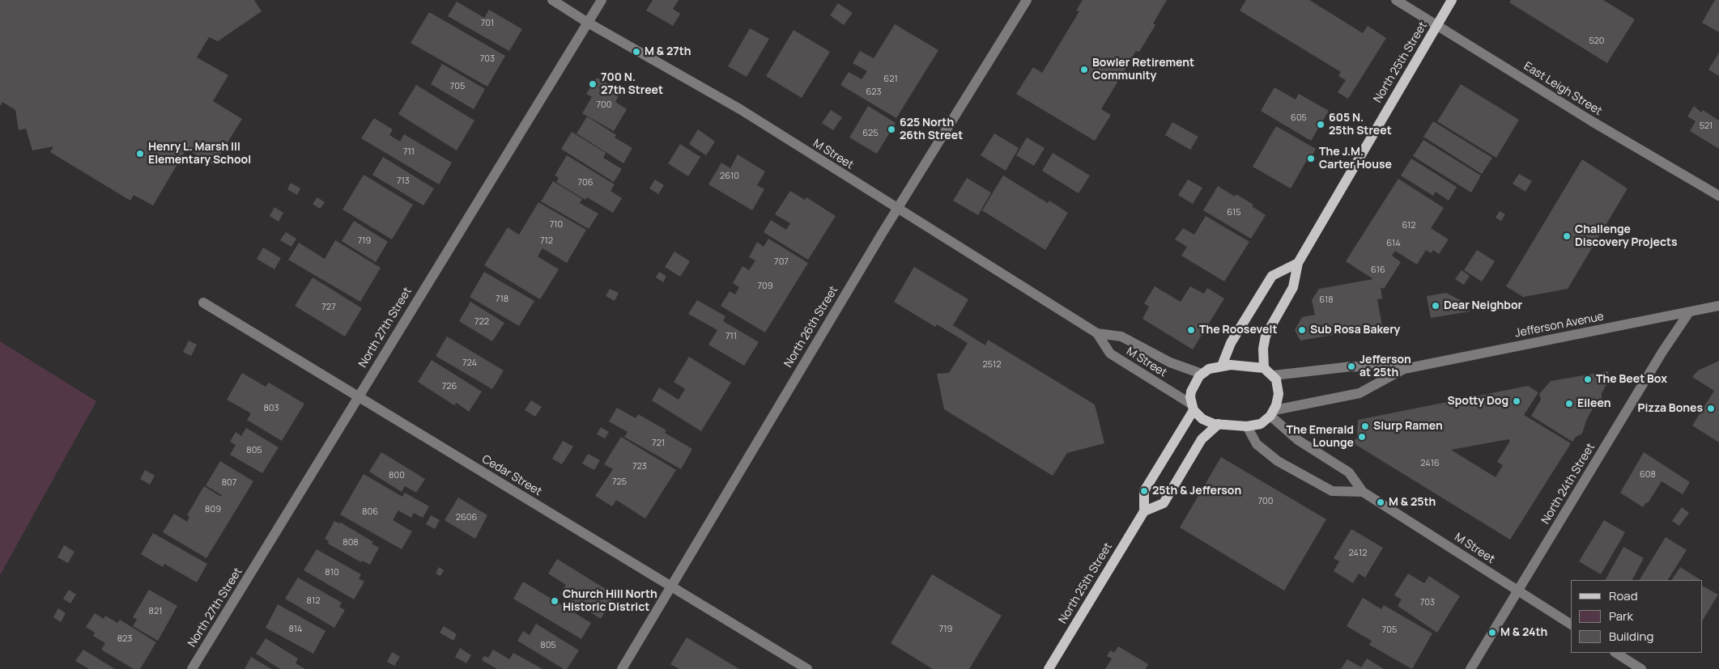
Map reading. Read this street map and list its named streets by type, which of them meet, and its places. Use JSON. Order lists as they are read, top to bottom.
{
  "streets": {
    "main road": ["North 25th Street"],
    "street": [
      "East Leigh Street",
      "M Street",
      "Jefferson Avenue",
      "North 26th Street",
      "North 27th Street",
      "Cedar Street",
      "North 24th Street"
    ]
  },
  "crossings": [
    ["North 25th Street", "East Leigh Street"],
    ["North 25th Street", "M Street"],
    ["North 25th Street", "Jefferson Avenue"],
    ["M Street", "Jefferson Avenue"],
    ["M Street", "North 26th Street"],
    ["M Street", "North 27th Street"],
    ["M Street", "North 24th Street"],
    ["Jefferson Avenue", "North 24th Street"],
    ["North 26th Street", "Cedar Street"],
    ["North 27th Street", "Cedar Street"]
  ],
  "places": [
    "M & 27th",
    "Bowler Retirement Community",
    "700 N. 27th Street",
    "605 N. 25th Street",
    "625 North 26th Street",
    "Henry L. Marsh III Elementary School",
    "The J.M. Carter House",
    "Challenge Discovery Projects",
    "Dear Neighbor",
    "The Roosevelt",
    "Sub Rosa Bakery",
    "Jefferson at 25th",
    "The Beet Box",
    "Spotty Dog",
    "Eileen",
    "Pizza Bones",
    "Slurp Ramen",
    "The Emerald Lounge",
    "25th & Jefferson",
    "M & 25th",
    "Church Hill North Historic District",
    "M & 24th"
  ],
  "house_numbers": [
    "701",
    "520",
    "703",
    "621",
    "705",
    "623",
    "700",
    "605",
    "521",
    "625",
    "711",
    "2610",
    "713",
    "706",
    "615",
    "710",
    "612",
    "719",
    "712",
    "614",
    "707",
    "616",
    "709",
    "718",
    "618",
    "727",
    "722",
    "711",
    "724",
    "2512",
    "726",
    "803",
    "721",
    "805",
    "2416",
    "723",
    "608",
    "800",
    "725",
    "807",
    "700",
    "809",
    "806",
    "2606",
    "808",
    "2412",
    "810",
    "812",
    "703",
    "821",
    "814",
    "719",
    "705",
    "823",
    "805"
  ],
  "legend": ["Road", "Park", "Building"]
}
